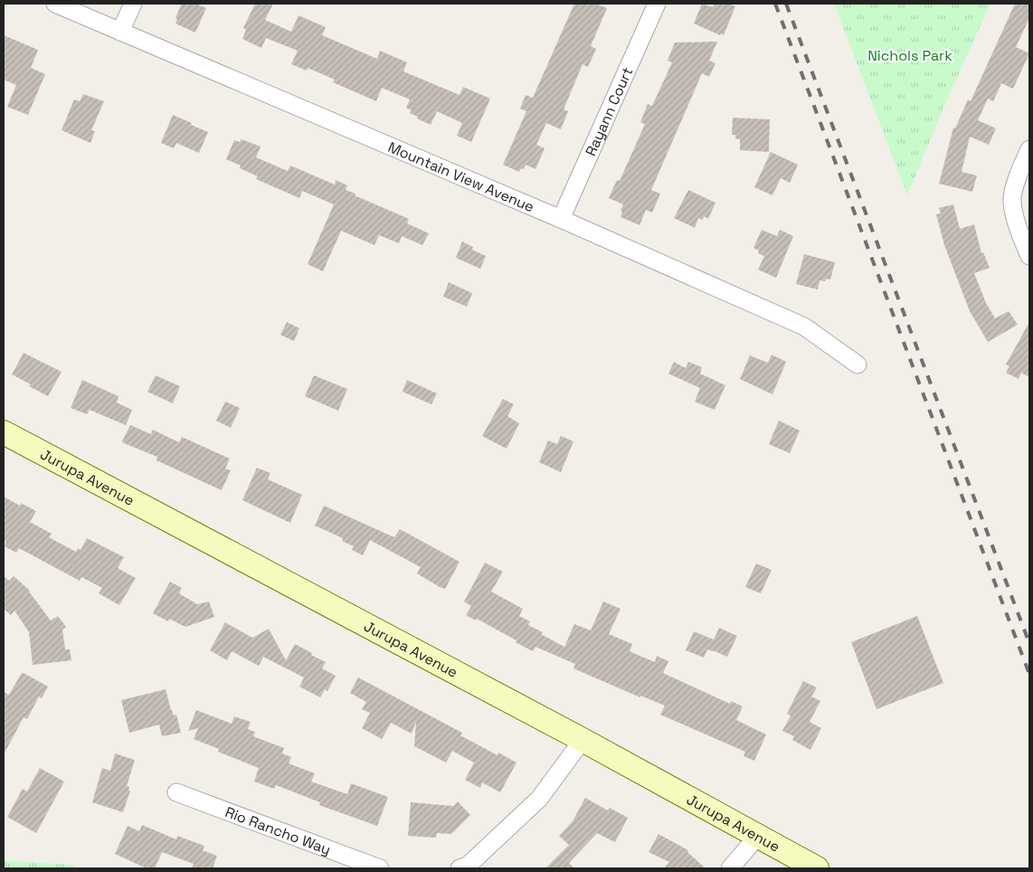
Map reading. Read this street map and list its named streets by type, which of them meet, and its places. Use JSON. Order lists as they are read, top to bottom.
{
  "streets": {
    "main road": ["Jurupa Avenue"],
    "street": ["Rayann Court", "Mountain View Avenue", "Rio Rancho Way"]
  },
  "crossings": [
    ["Rayann Court", "Mountain View Avenue"]
  ],
  "parks": ["Nichols Park"]
}
